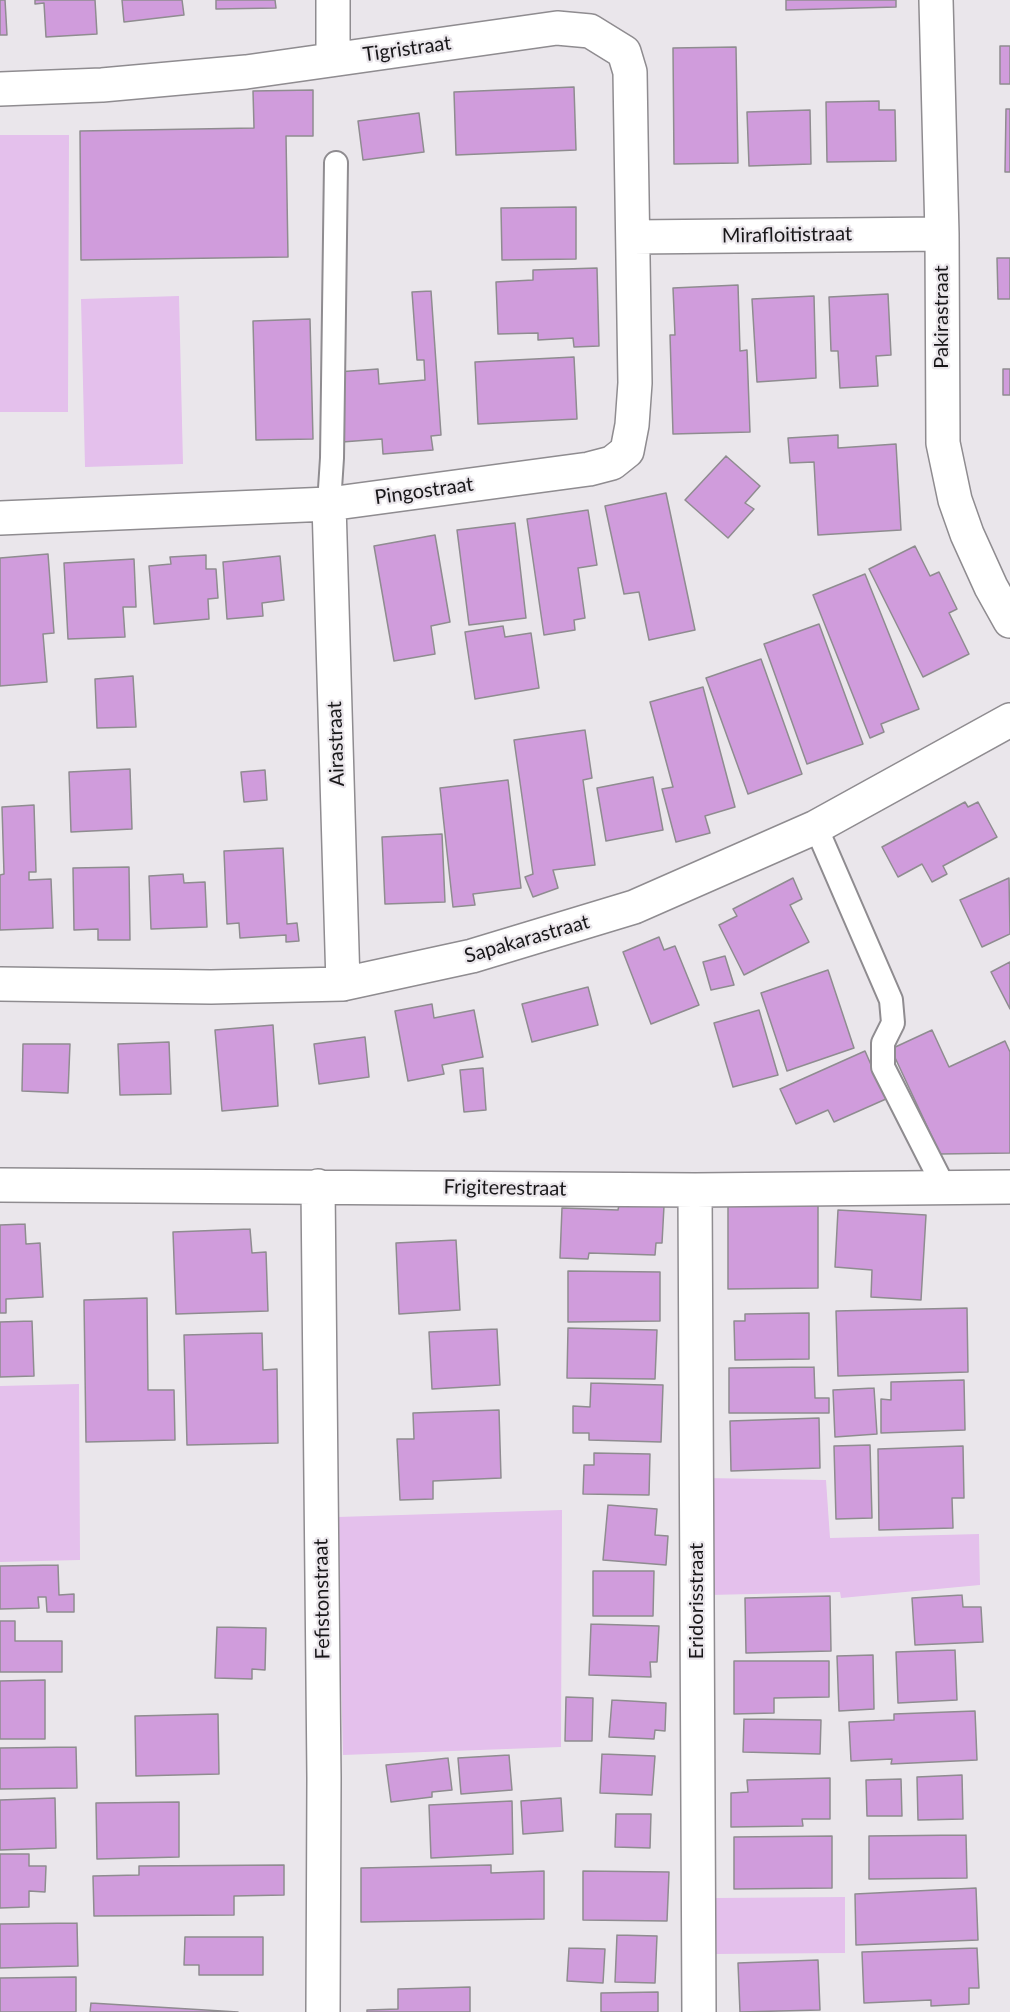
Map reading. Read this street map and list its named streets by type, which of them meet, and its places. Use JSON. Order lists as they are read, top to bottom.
{
  "streets": {
    "street": [
      "Tigristraat",
      "Mirafloitistraat",
      "Pakirastraat",
      "Pingostraat",
      "Airastraat",
      "Sapakarastraat",
      "Frigiterestraat",
      "Fefistonstraat",
      "Eridorisstraat"
    ]
  },
  "crossings": [
    ["Tigristraat", "Mirafloitistraat"],
    ["Tigristraat", "Pingostraat"],
    ["Mirafloitistraat", "Pakirastraat"],
    ["Mirafloitistraat", "Pingostraat"],
    ["Pingostraat", "Airastraat"],
    ["Airastraat", "Sapakarastraat"],
    ["Frigiterestraat", "Fefistonstraat"],
    ["Frigiterestraat", "Eridorisstraat"]
  ]
}
